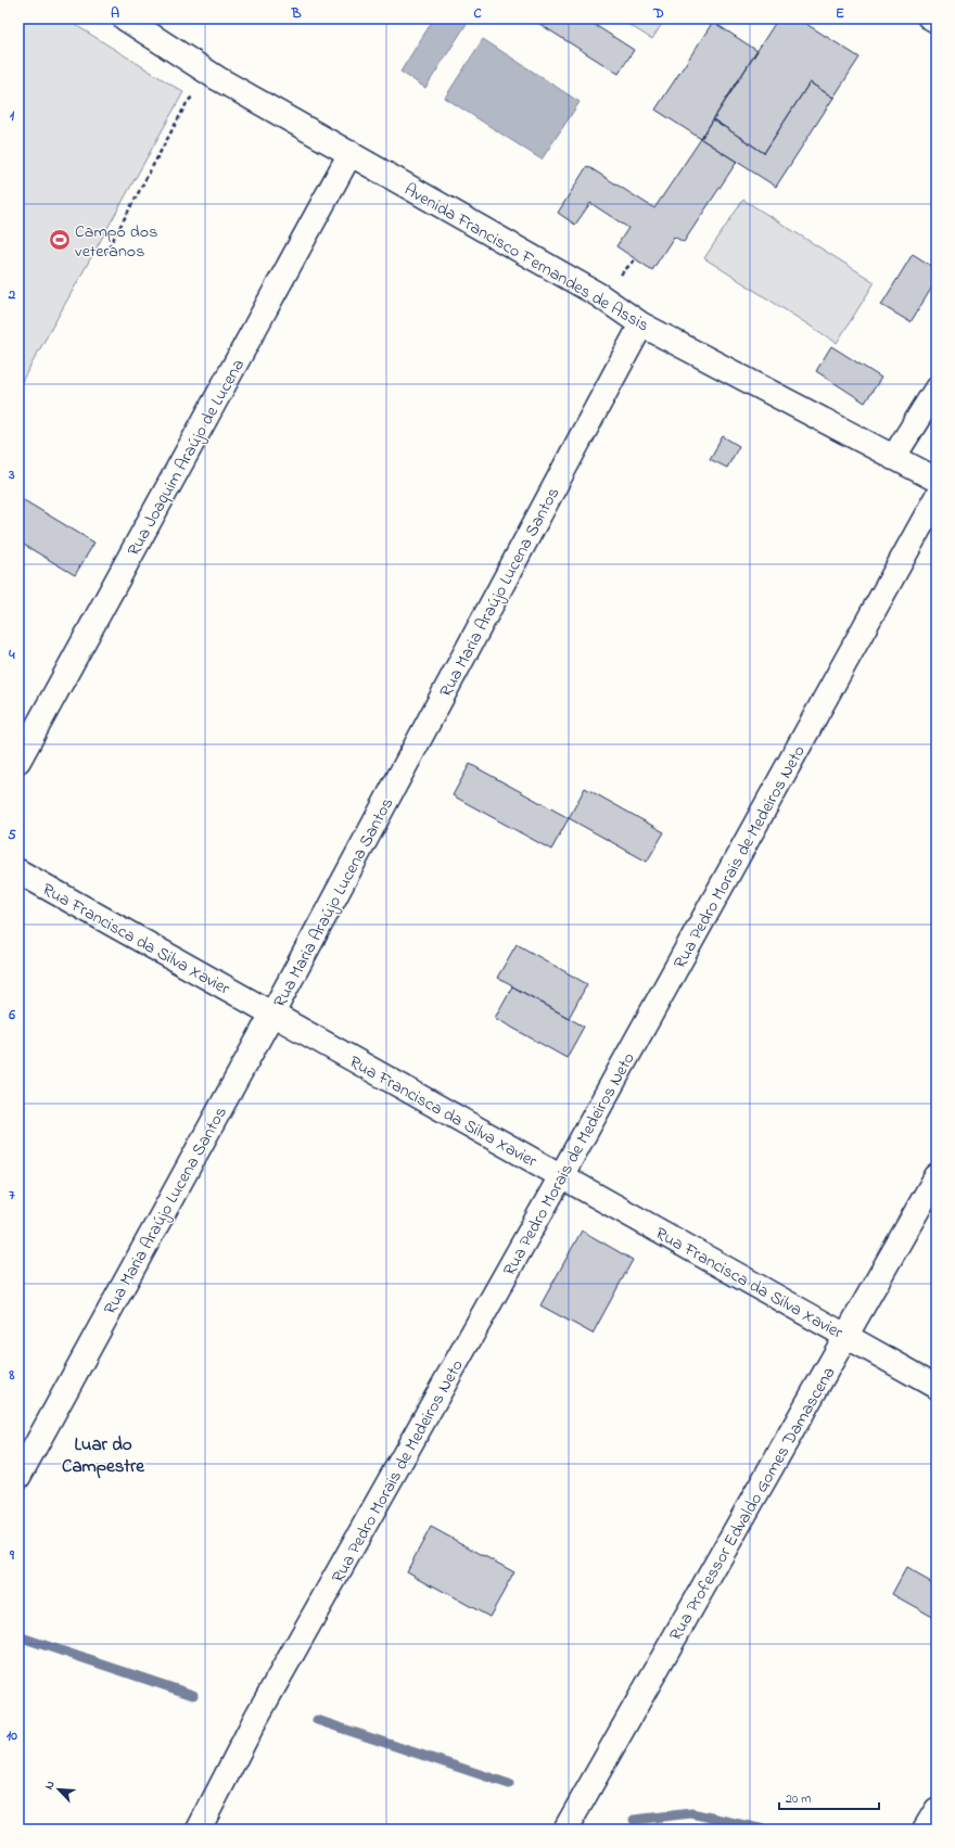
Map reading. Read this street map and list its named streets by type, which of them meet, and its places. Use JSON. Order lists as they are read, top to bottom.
{
  "streets": {
    "street": [
      "Avenida Francisco Fernandes de Assis",
      "Rua Joaquim Araújo de Lucena",
      "Rua Maria Araújo Lucena Santos",
      "Rua Pedro Morais de Medeiros Neto",
      "Rua Francisca da Silva Xavier",
      "Rua Professor Edvaldo Gomes Damascena"
    ]
  },
  "crossings": [
    ["Avenida Francisco Fernandes de Assis", "Rua Joaquim Araújo de Lucena"],
    ["Avenida Francisco Fernandes de Assis", "Rua Maria Araújo Lucena Santos"],
    ["Rua Maria Araújo Lucena Santos", "Rua Francisca da Silva Xavier"],
    ["Rua Pedro Morais de Medeiros Neto", "Rua Francisca da Silva Xavier"],
    ["Rua Francisca da Silva Xavier", "Rua Professor Edvaldo Gomes Damascena"]
  ],
  "districts": ["Luar do Campestre"],
  "places": {
    "sports": ["Campo dos veteranos"]
  },
  "scale_bar": "20 m",
  "north": "top left",
  "grid": {
    "columns": [
      "A",
      "B",
      "C",
      "D",
      "E"
    ],
    "rows": [
      "1",
      "2",
      "3",
      "4",
      "5",
      "6",
      "7",
      "8",
      "9",
      "10"
    ]
  }
}
